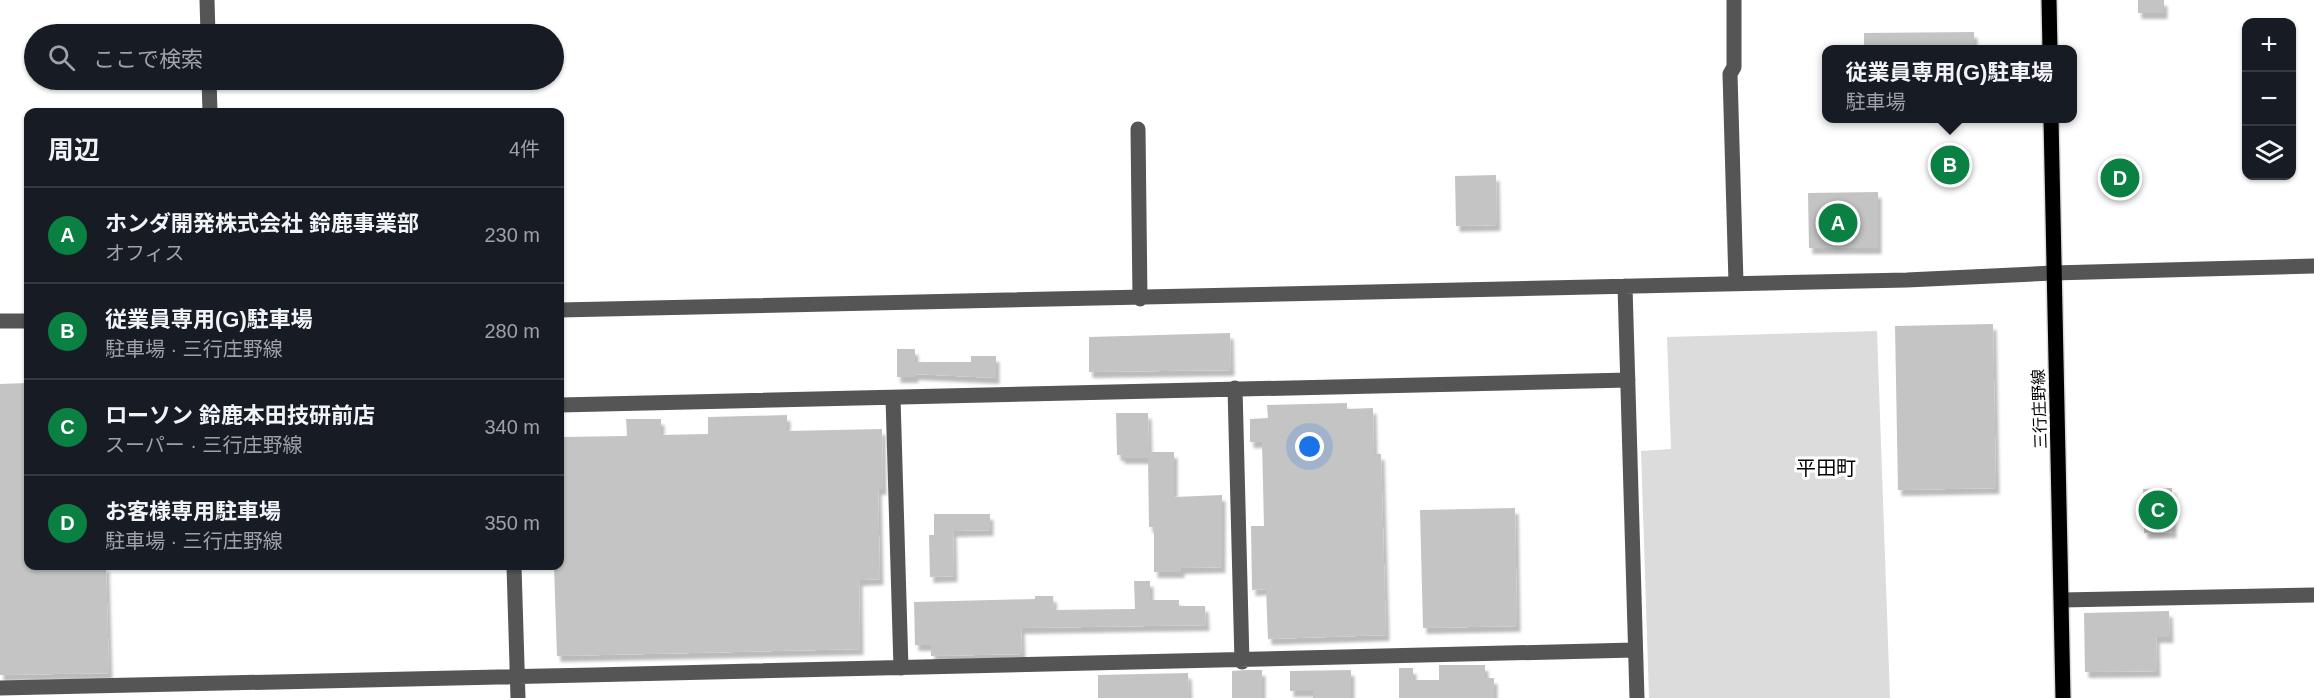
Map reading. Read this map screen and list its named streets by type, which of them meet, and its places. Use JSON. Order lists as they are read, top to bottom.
{
  "streets": {
    "main road": ["三行庄野線"]
  },
  "districts": ["平田町"],
  "page": {
    "map_buttons": ["+", "−"],
    "search": "ここで検索",
    "popup": ["従業員専用(G)駐車場", "駐車場"],
    "heading": ["周辺", "4件"],
    "pins": [
      "B",
      "D",
      "A",
      "C"
    ],
    "list": [
      {
        "mark": "A",
        "name": "ホンダ開発株式会社 鈴鹿事業部",
        "note": "オフィス",
        "value": "230 m"
      },
      {
        "mark": "B",
        "name": "従業員専用(G)駐車場",
        "note": "駐車場 · 三行庄野線",
        "value": "280 m"
      },
      {
        "mark": "C",
        "name": "ローソン 鈴鹿本田技研前店",
        "note": "スーパー · 三行庄野線",
        "value": "340 m"
      },
      {
        "mark": "D",
        "name": "お客様専用駐車場",
        "note": "駐車場 · 三行庄野線",
        "value": "350 m"
      }
    ]
  }
}
